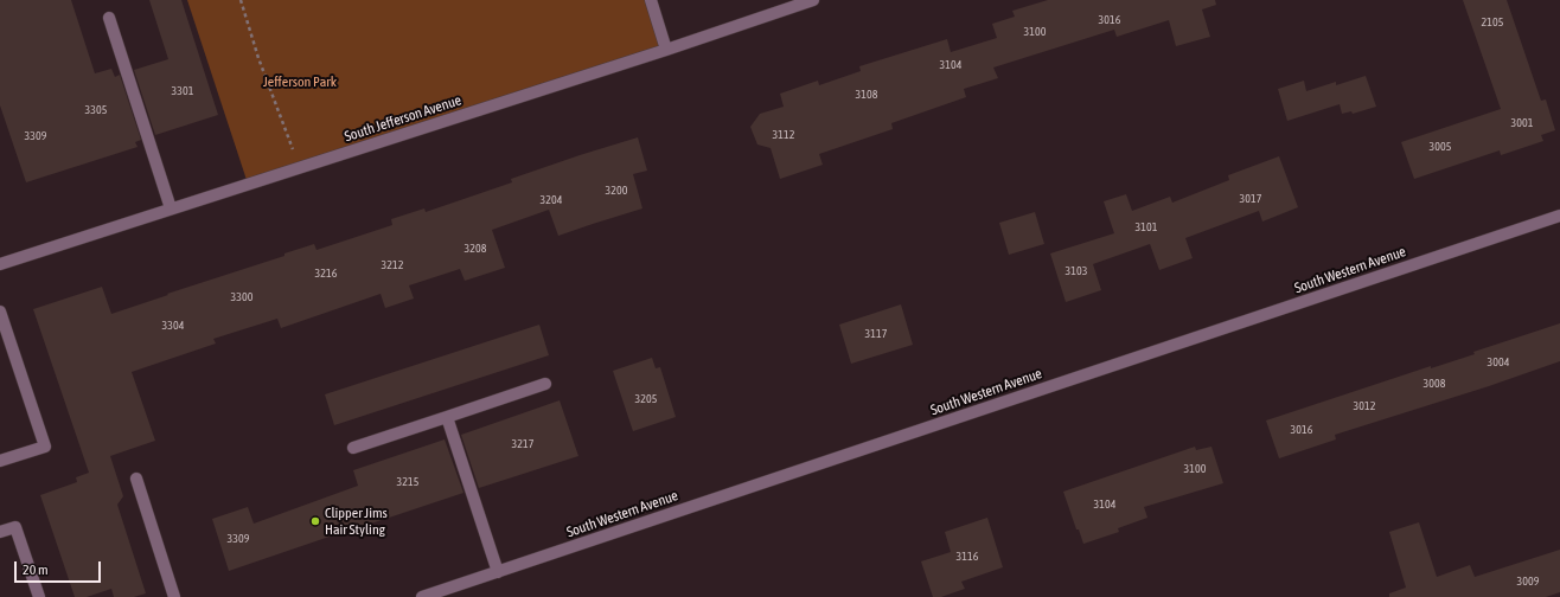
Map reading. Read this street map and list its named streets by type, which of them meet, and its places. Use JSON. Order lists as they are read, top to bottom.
{
  "streets": {
    "street": ["South Jefferson Avenue", "South Western Avenue"]
  },
  "parks": ["Jefferson Park"],
  "places": ["Clipper Jims Hair Styling"],
  "house_numbers": [
    "3016",
    "2105",
    "3100",
    "3104",
    "3301",
    "3108",
    "3305",
    "3001",
    "3112",
    "3309",
    "3005",
    "3200",
    "3017",
    "3204",
    "3101",
    "3208",
    "3212",
    "3103",
    "3216",
    "3300",
    "3304",
    "3117",
    "3004",
    "3008",
    "3205",
    "3012",
    "3016",
    "3217",
    "3100",
    "3215",
    "3104",
    "3309",
    "3116",
    "3009"
  ],
  "scale_bar": "20 m"
}
